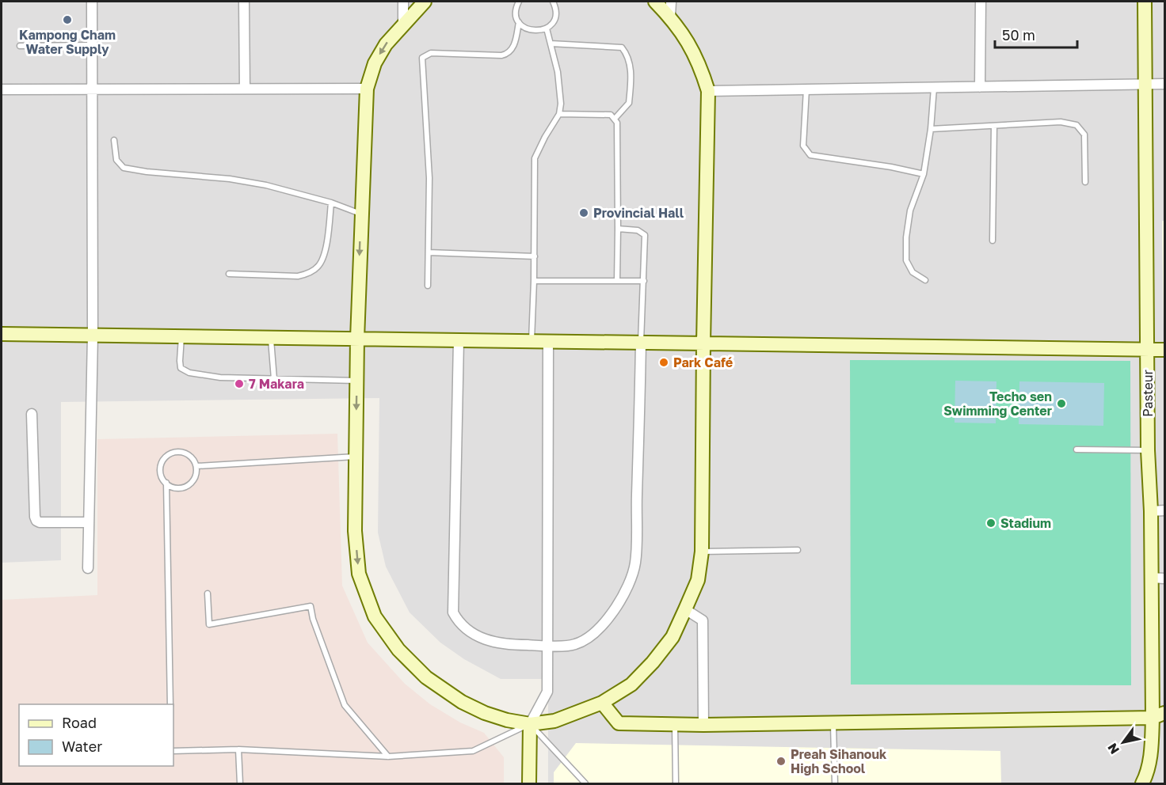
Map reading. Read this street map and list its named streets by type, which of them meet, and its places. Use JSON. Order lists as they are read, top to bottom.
{
  "streets": {
    "street": ["Pasteur"]
  },
  "places": [
    "Kampong Cham Water Supply",
    "Provincial Hall",
    "Park Café",
    "7 Makara",
    "Techo sen Swimming Center",
    "Stadium",
    "Preah Sihanouk High School"
  ],
  "legend": ["Road", "Water"],
  "scale_bar": "50 m",
  "north": "bottom left"
}
